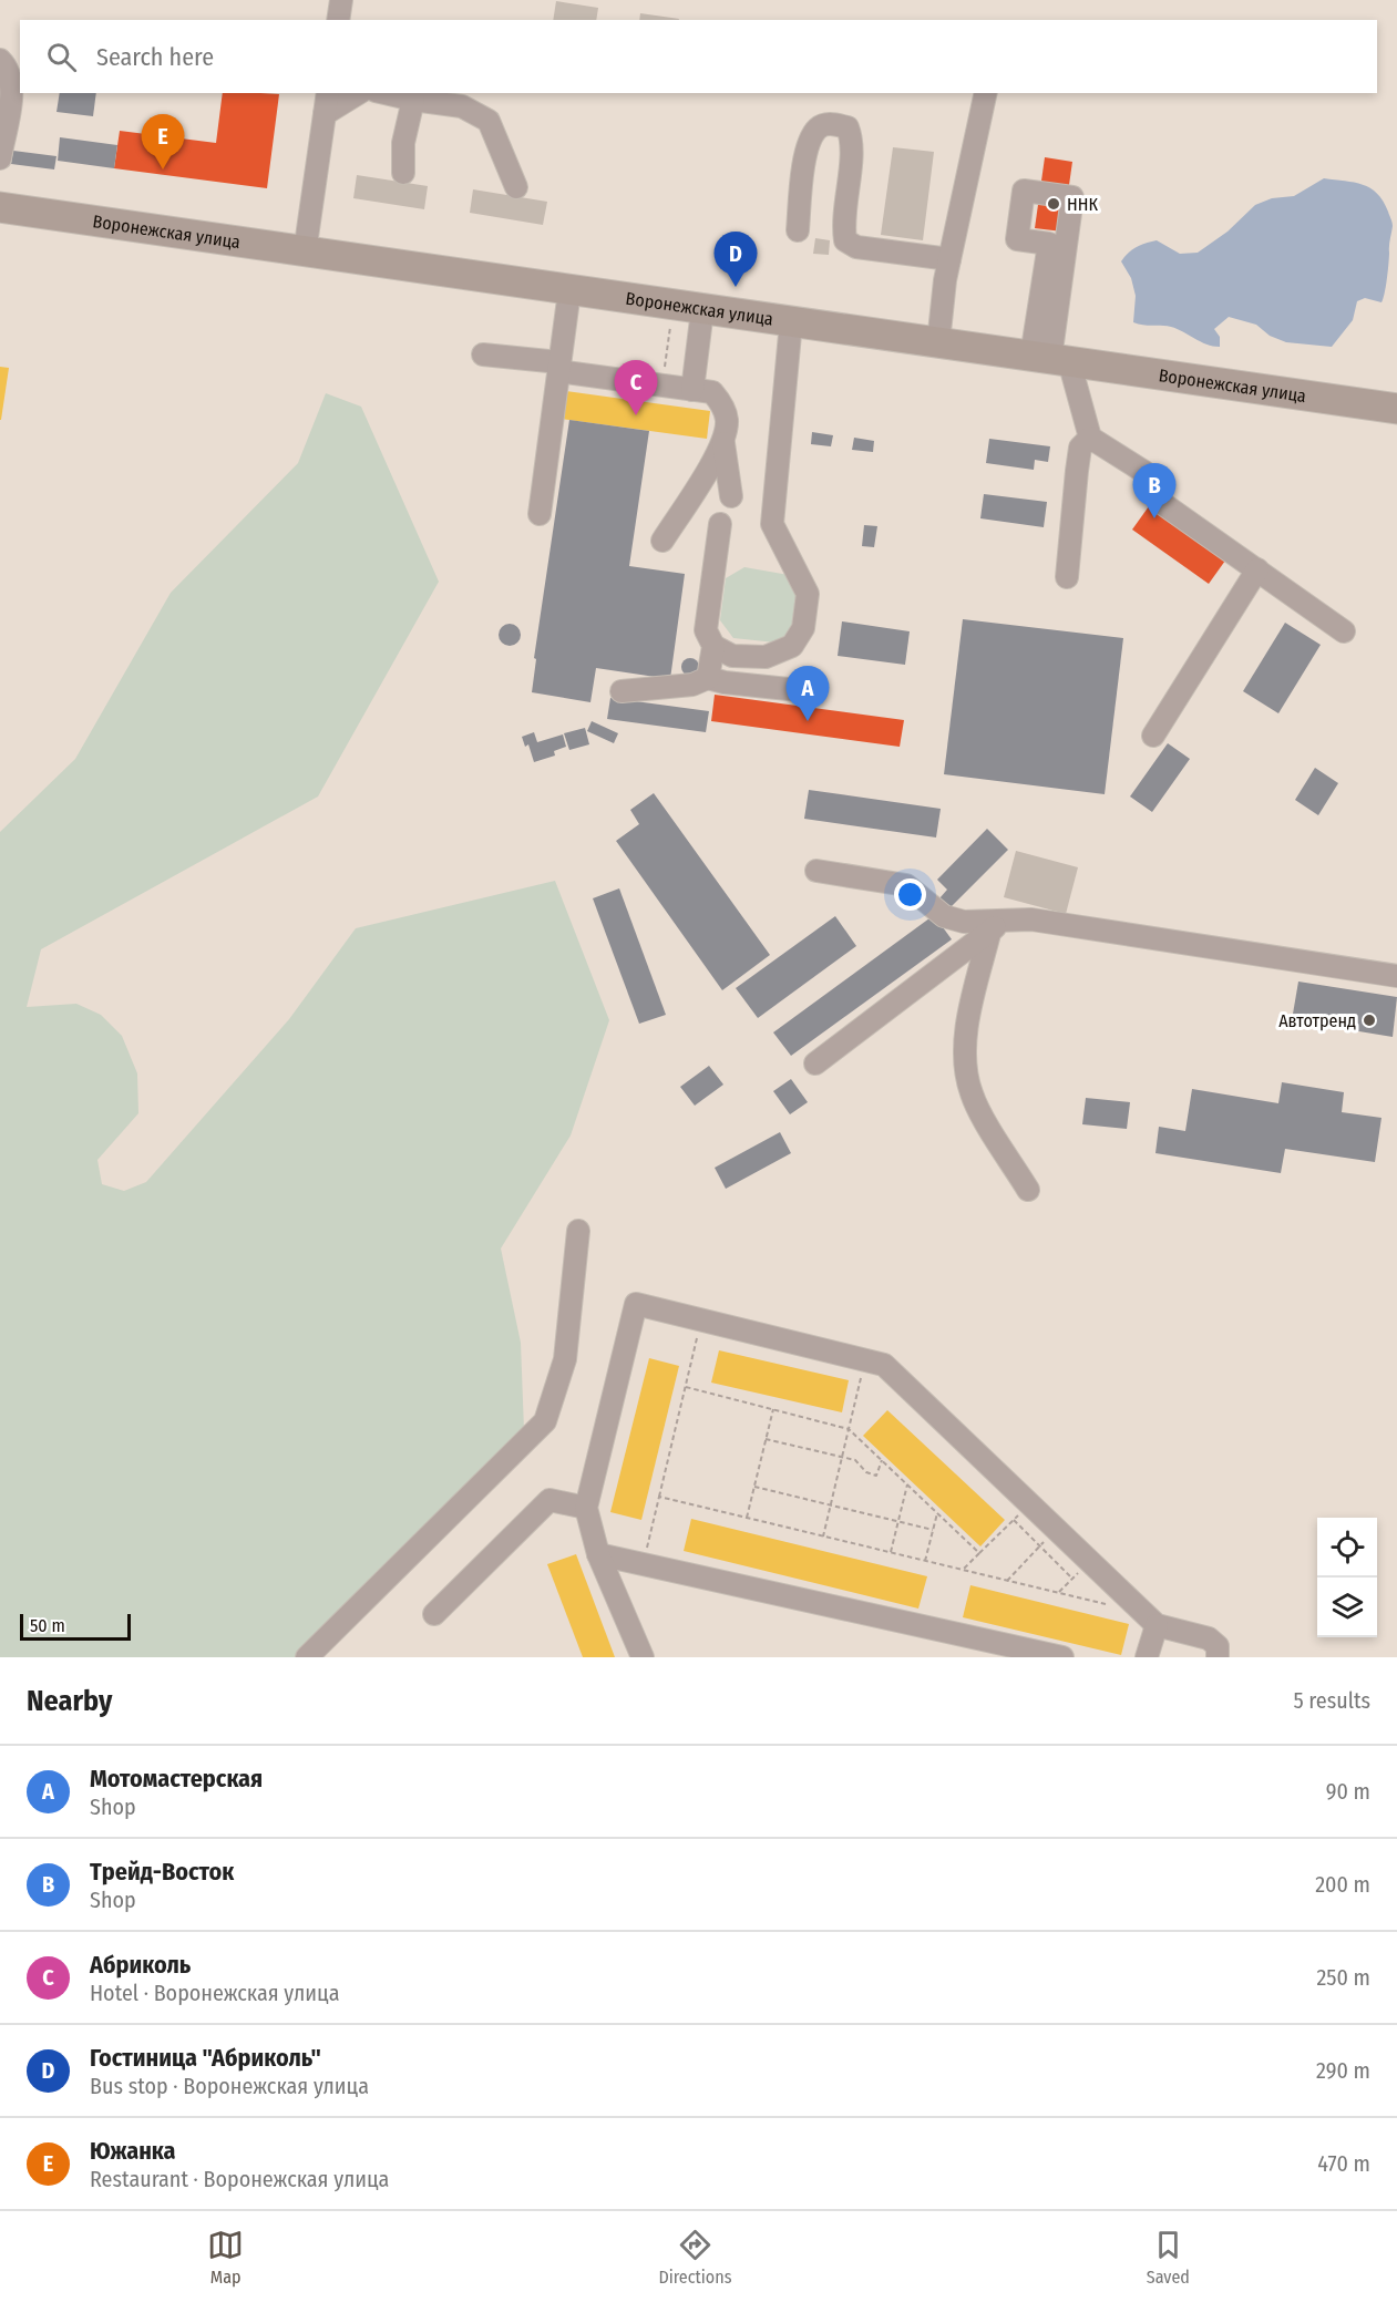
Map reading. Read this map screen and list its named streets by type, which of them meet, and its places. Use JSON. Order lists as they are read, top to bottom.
{
  "streets": {
    "highway": ["Воронежская улица"]
  },
  "places": ["ННК", "Автотренд"],
  "scale_bar": "50 m",
  "page": {
    "search": "Search here",
    "pins": [
      "E",
      "D",
      "C",
      "B",
      "A"
    ],
    "scale": "50 m",
    "heading": ["Nearby", "5 results"],
    "list": [
      {
        "mark": "A",
        "name": "Мотомастерская",
        "note": "Shop",
        "value": "90 m"
      },
      {
        "mark": "B",
        "name": "Трейд-Восток",
        "note": "Shop",
        "value": "200 m"
      },
      {
        "mark": "C",
        "name": "Абриколь",
        "note": "Hotel · Воронежская улица",
        "value": "250 m"
      },
      {
        "mark": "D",
        "name": "Гостиница \"Абриколь\"",
        "note": "Bus stop · Воронежская улица",
        "value": "290 m"
      },
      {
        "mark": "E",
        "name": "Южанка",
        "note": "Restaurant · Воронежская улица",
        "value": "470 m"
      }
    ],
    "nav": ["Map", "Directions", "Saved"]
  }
}
